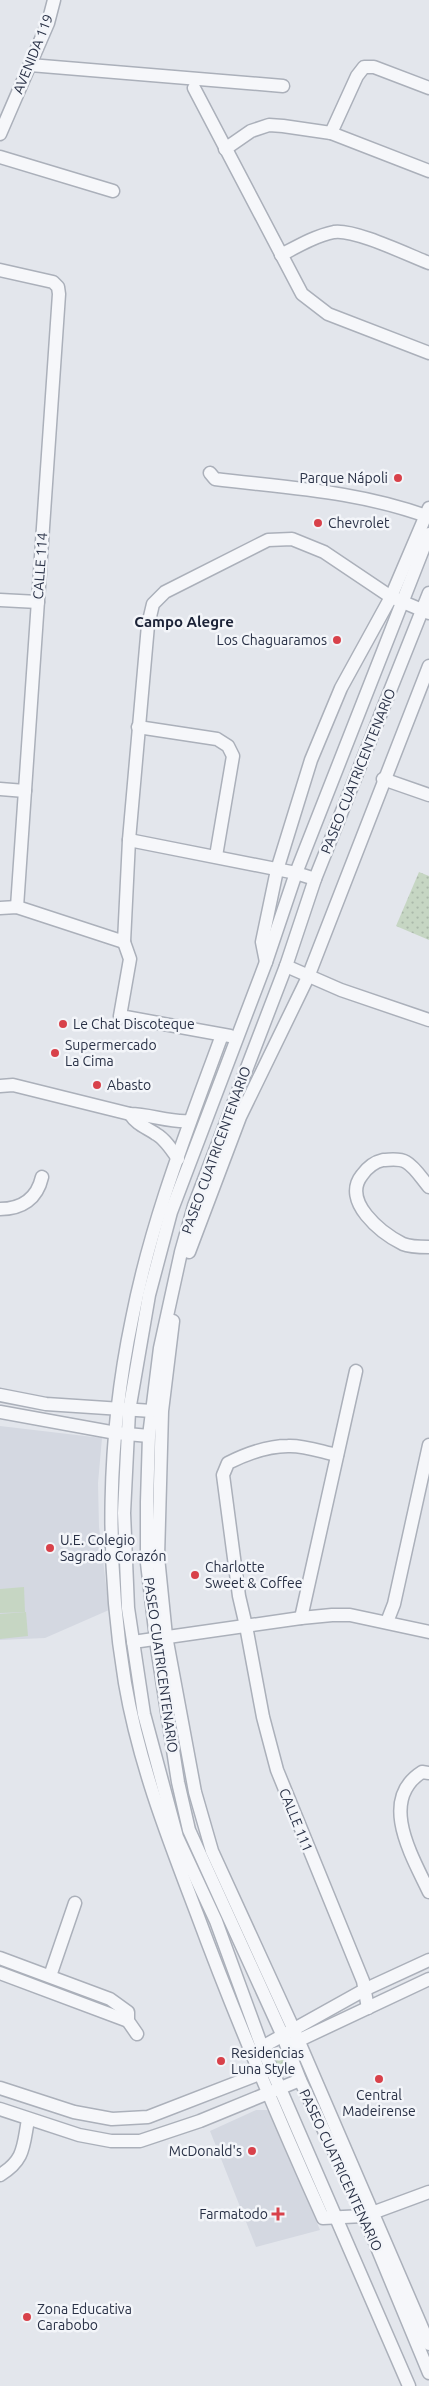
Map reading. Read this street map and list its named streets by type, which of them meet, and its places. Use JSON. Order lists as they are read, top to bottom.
{
  "streets": {
    "street": [
      "AVENIDA 119",
      "CALLE 114",
      "PASEO CUATRICENTENARIO",
      "CALLE 111"
    ]
  },
  "districts": ["Campo Alegre"],
  "places": {
    "other": [
      "Parque Nápoli",
      "Chevrolet",
      "Los Chaguaramos",
      "Le Chat Discoteque",
      "Supermercado La Cima",
      "Abasto",
      "U.E. Colegio Sagrado Corazón",
      "Charlotte Sweet & Coffee",
      "Residencias Luna Style",
      "Central Madeirense",
      "McDonald's",
      "Zona Educativa Carabobo"
    ],
    "health": ["Farmatodo"]
  }
}
